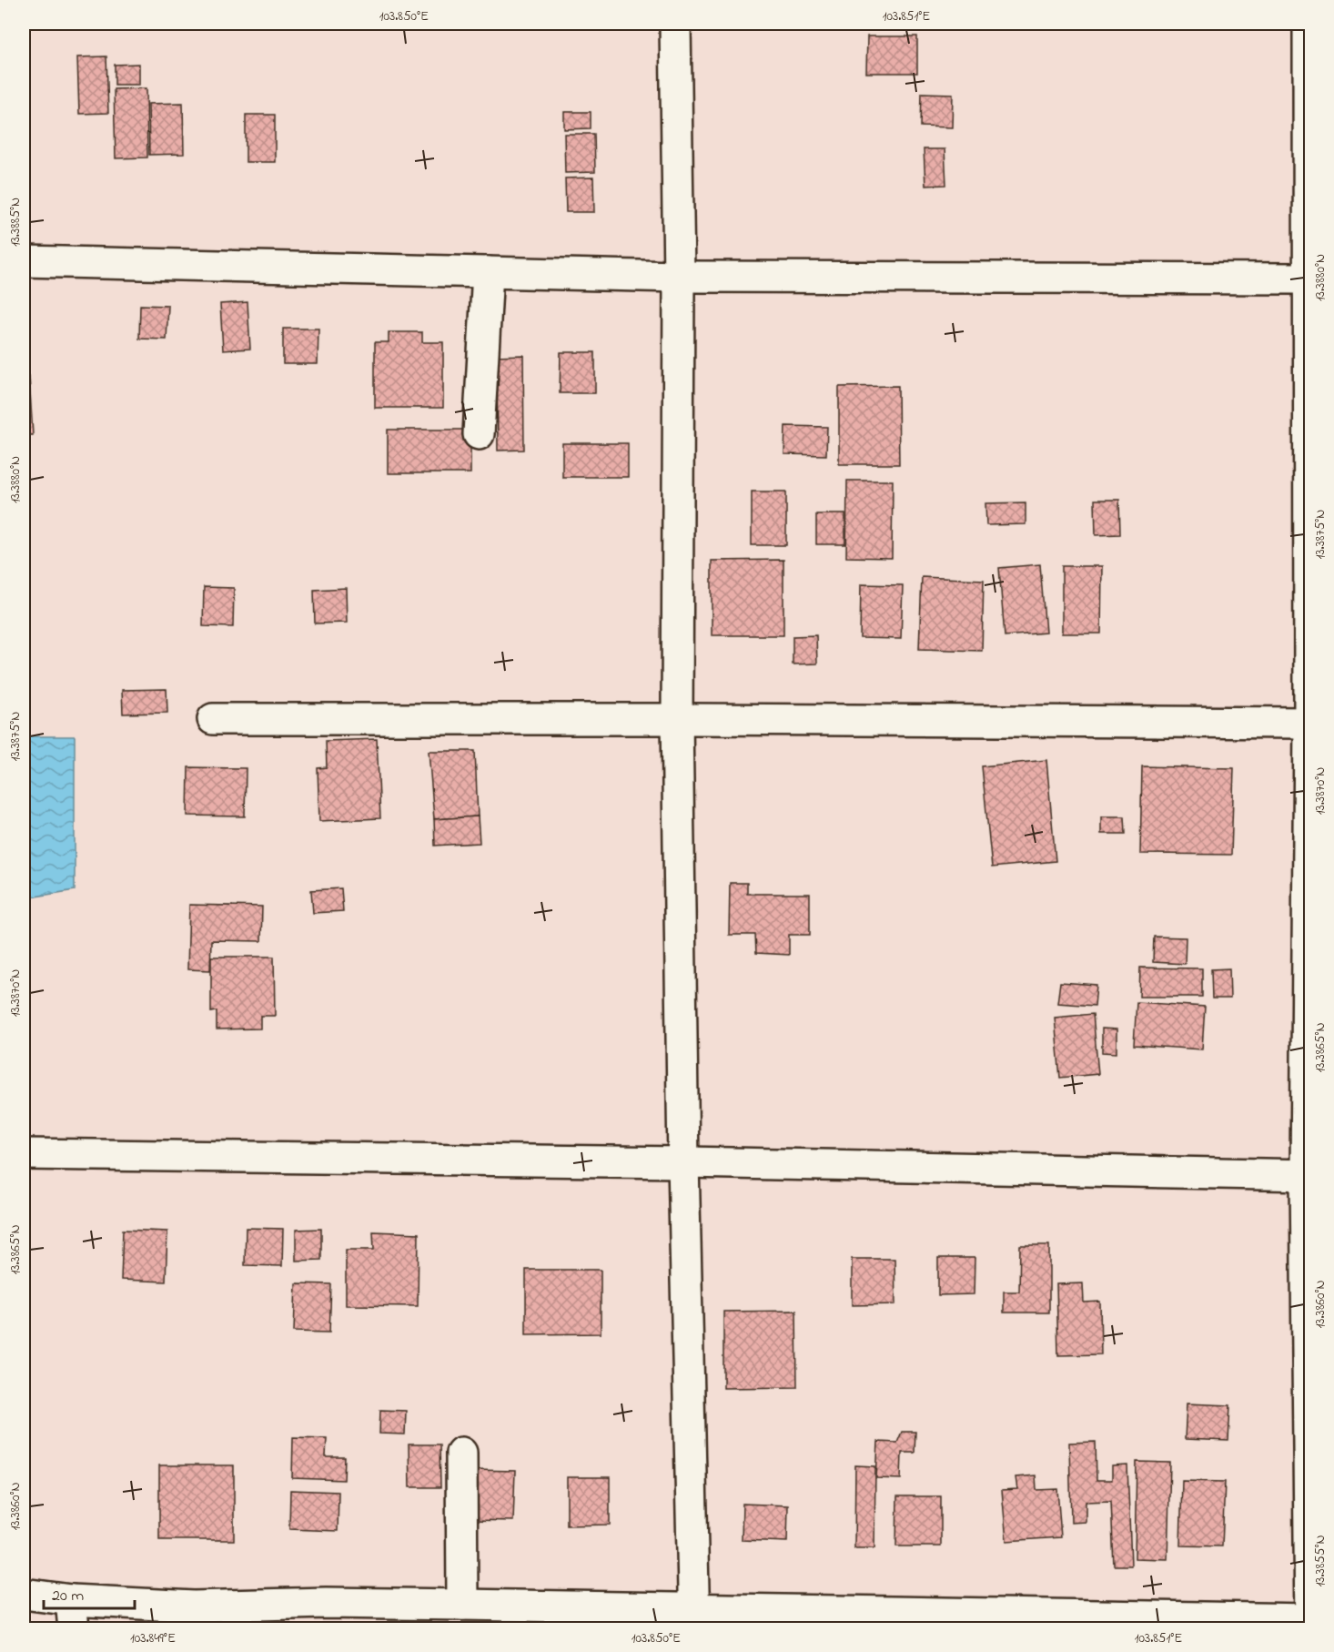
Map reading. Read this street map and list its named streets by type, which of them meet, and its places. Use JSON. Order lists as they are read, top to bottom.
{
  "scale_bar": "20 m",
  "coordinates": [
    "103.850°E",
    "103.851°E",
    "13.3885°N",
    "13.3880°N",
    "13.3875°N",
    "13.3870°N",
    "13.3865°N",
    "13.3860°N",
    "13.3855°N",
    "103.849°E"
  ]
}
